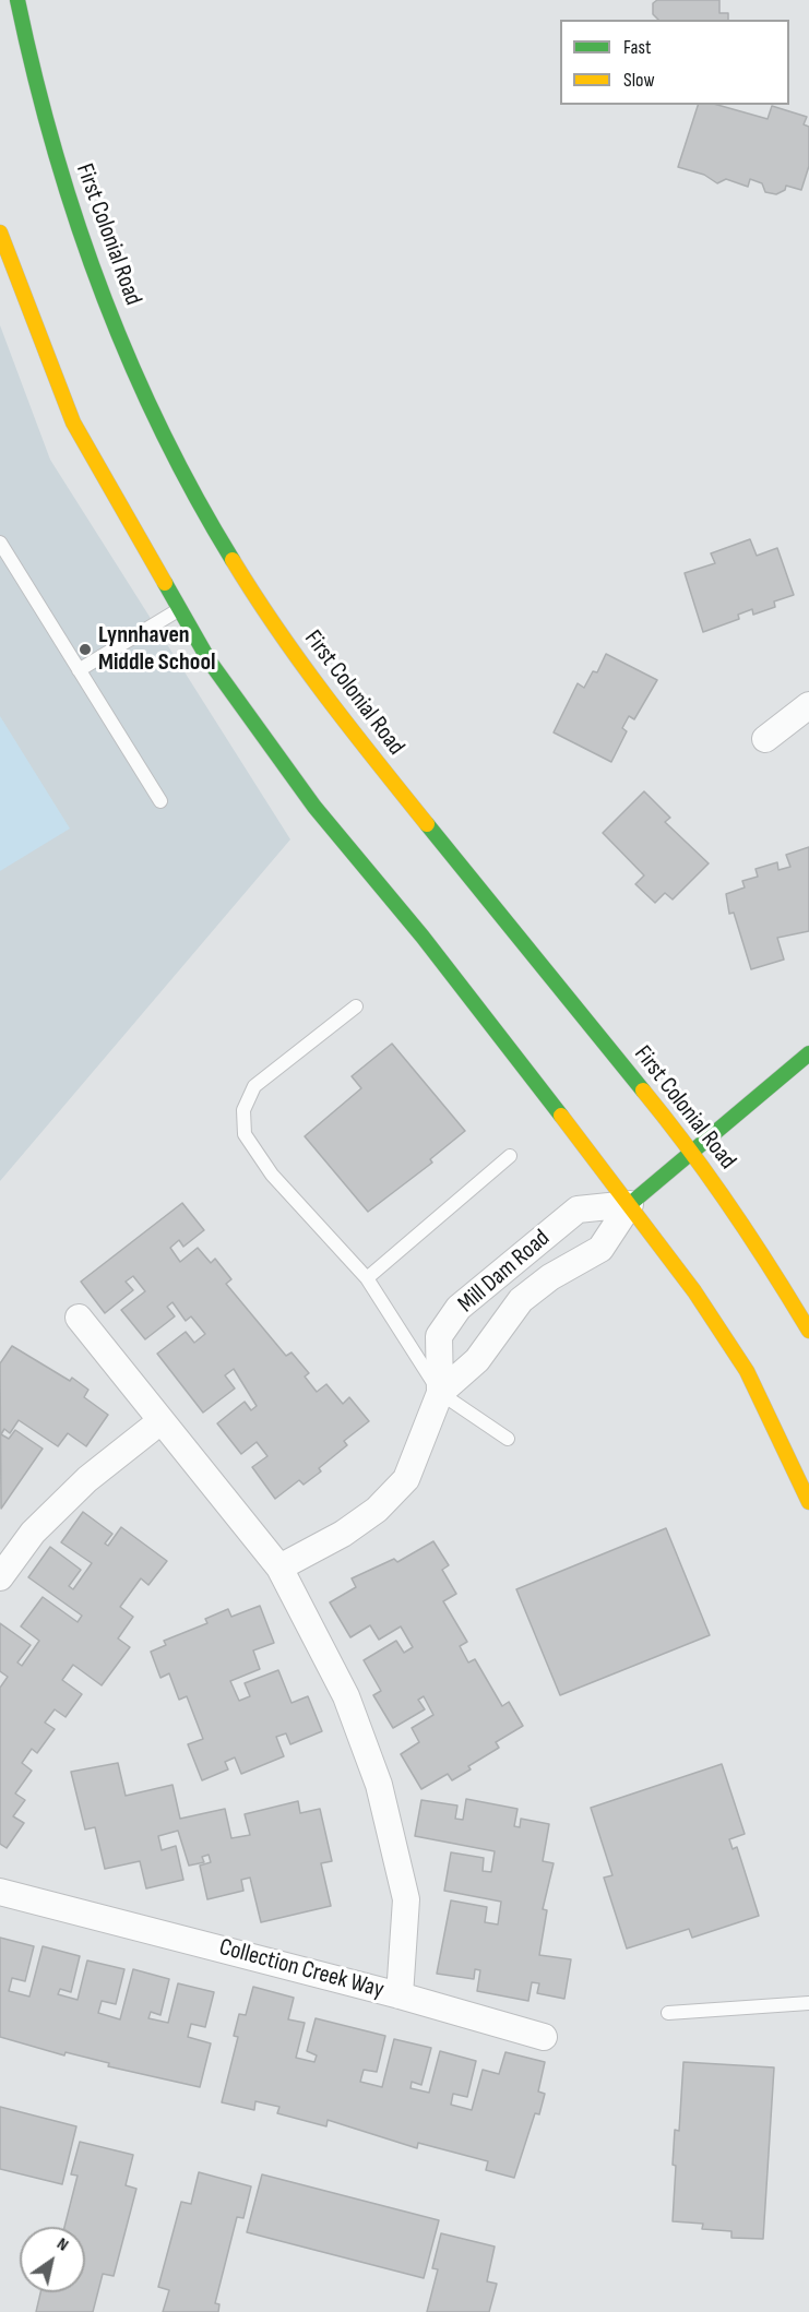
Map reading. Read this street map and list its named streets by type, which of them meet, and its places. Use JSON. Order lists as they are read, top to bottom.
{
  "streets": {
    "main road": ["First Colonial Road", "Mill Dam Road"],
    "street": ["Collection Creek Way"]
  },
  "crossings": [
    ["First Colonial Road", "Mill Dam Road"],
    ["Mill Dam Road", "Collection Creek Way"]
  ],
  "places": ["Lynnhaven Middle School"],
  "legend": ["Fast", "Slow"],
  "north": "top right"
}
